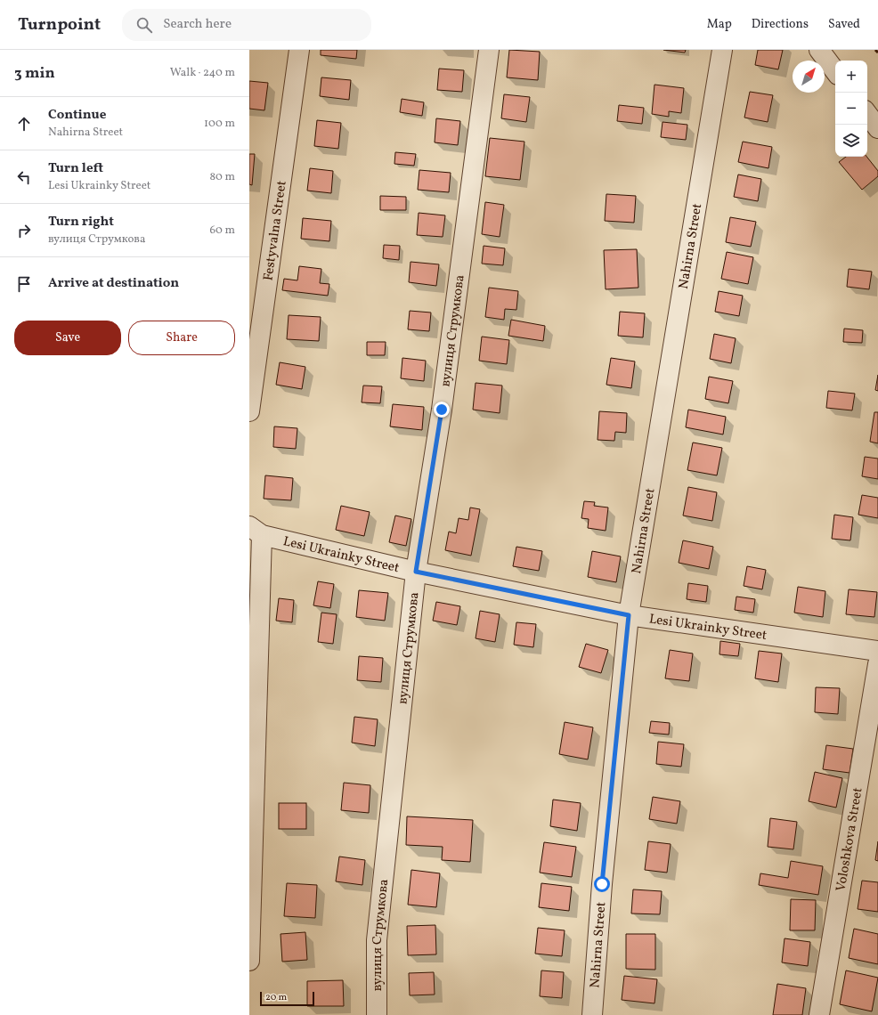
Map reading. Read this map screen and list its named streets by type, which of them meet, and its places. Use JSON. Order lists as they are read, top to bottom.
{
  "streets": {
    "street": [
      "Festyvalna Street",
      "Nahirna Street",
      "вулиця Струмкова",
      "Lesi Ukrainky Street",
      "Voloshkova Street"
    ]
  },
  "crossings": [
    ["Nahirna Street", "Lesi Ukrainky Street"],
    ["вулиця Струмкова", "Lesi Ukrainky Street"]
  ],
  "scale_bar": "20 m",
  "north": "top right",
  "page": {
    "header": "Turnpoint",
    "search": "Search here",
    "nav": ["Map", "Directions", "Saved"],
    "heading": ["3 min", "Walk · 240 m"],
    "map_buttons": ["+", "−"],
    "list": [
      ["Continue", "Nahirna Street", "100 m"],
      ["Turn left", "Lesi Ukrainky Street", "80 m"],
      ["Turn right", "вулиця Струмкова", "60 m"],
      "Arrive at destination"
    ],
    "buttons": ["Save", "Share"],
    "scale": "20 m"
  }
}
